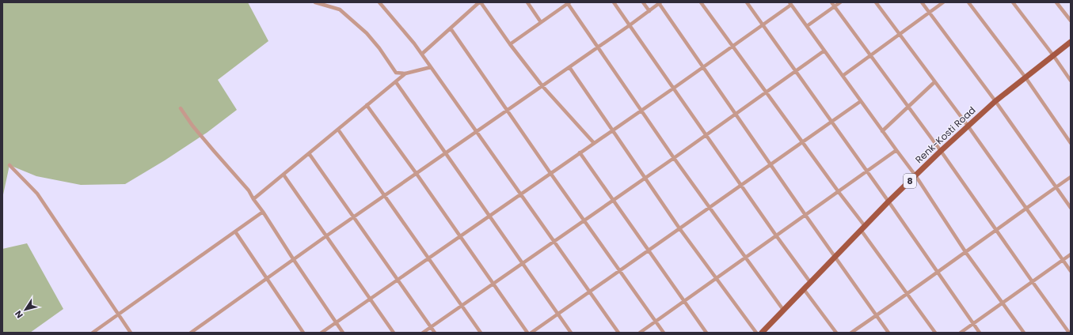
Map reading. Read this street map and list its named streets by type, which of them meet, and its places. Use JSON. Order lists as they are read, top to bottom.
{
  "streets": {
    "main road": ["Renk-Kosti Road", "8"]
  },
  "north": "bottom left"
}
